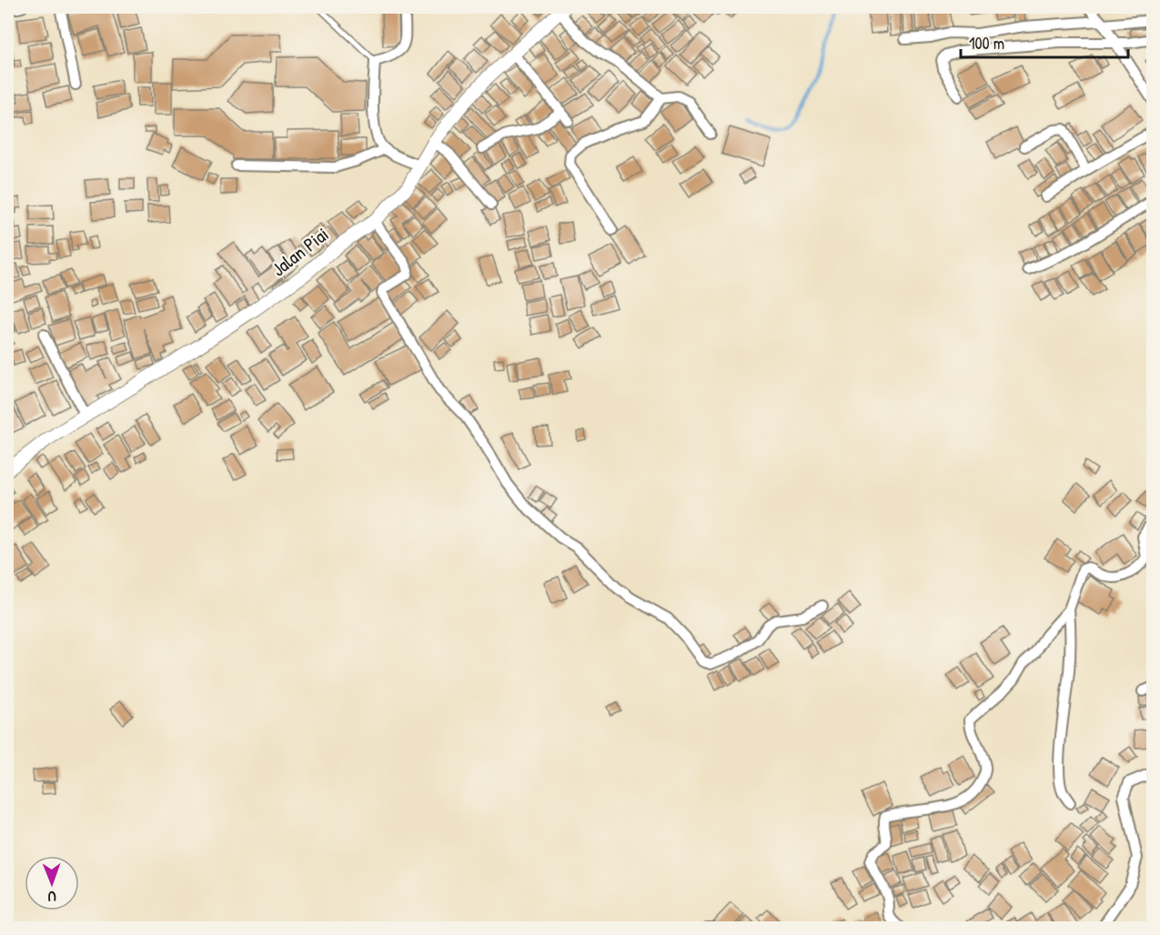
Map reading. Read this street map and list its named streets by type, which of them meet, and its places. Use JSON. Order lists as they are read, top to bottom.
{
  "streets": {
    "street": ["Jalan Piai"]
  },
  "scale_bar": "100 m",
  "north": "bottom"
}
